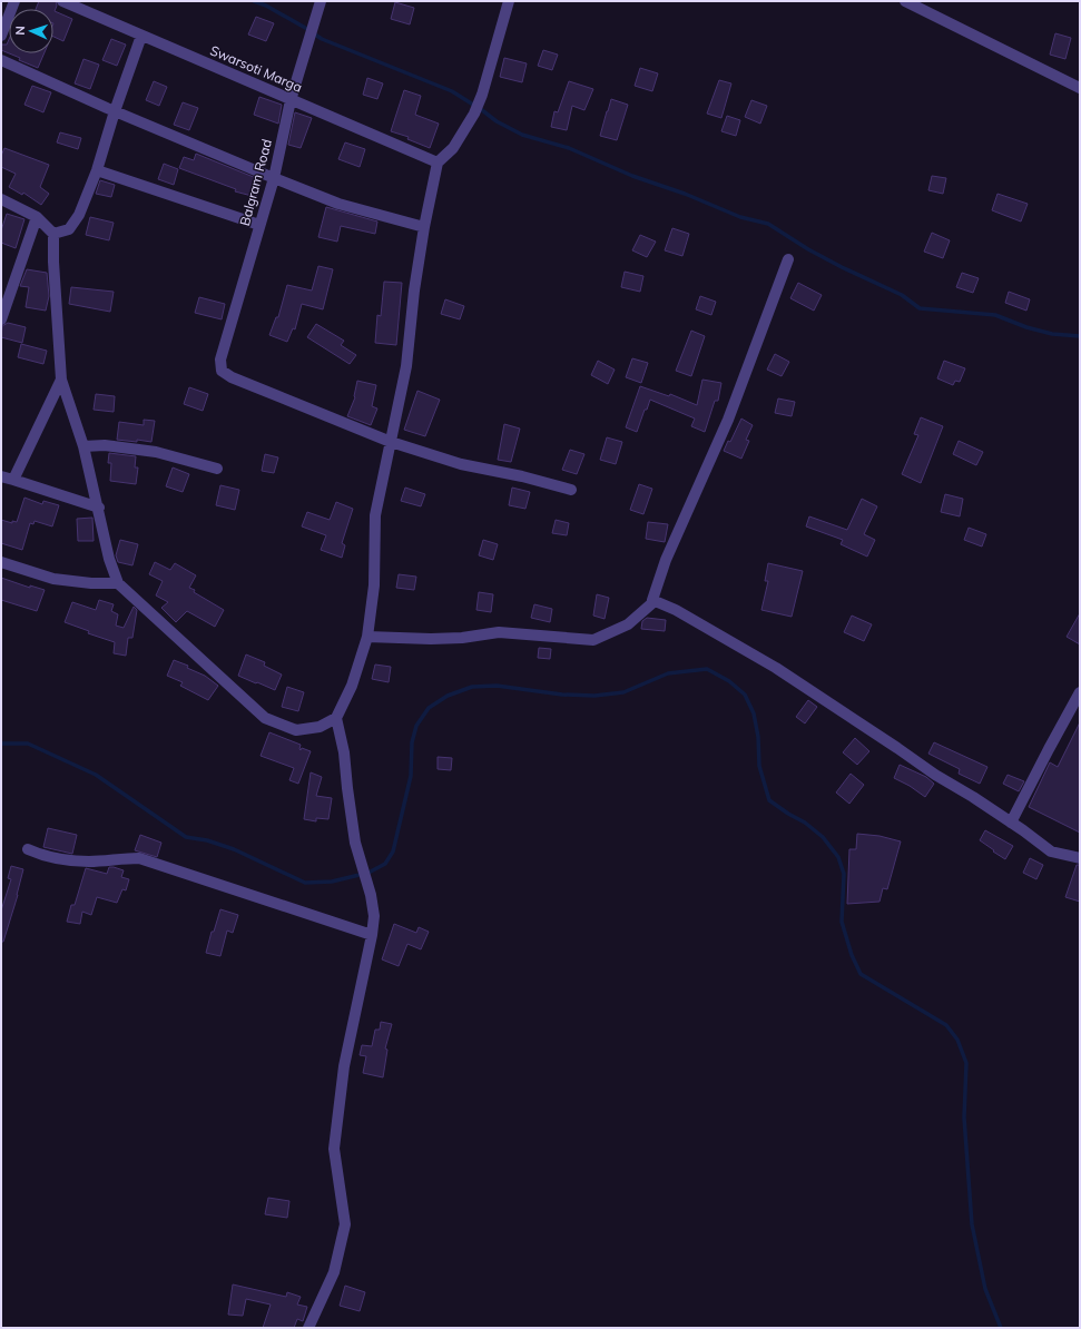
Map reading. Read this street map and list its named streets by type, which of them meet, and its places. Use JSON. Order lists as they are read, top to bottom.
{
  "streets": {
    "street": ["Swarsoti Marga", "Balgram Road"]
  },
  "crossings": [
    ["Swarsoti Marga", "Balgram Road"]
  ],
  "north": "left"
}
